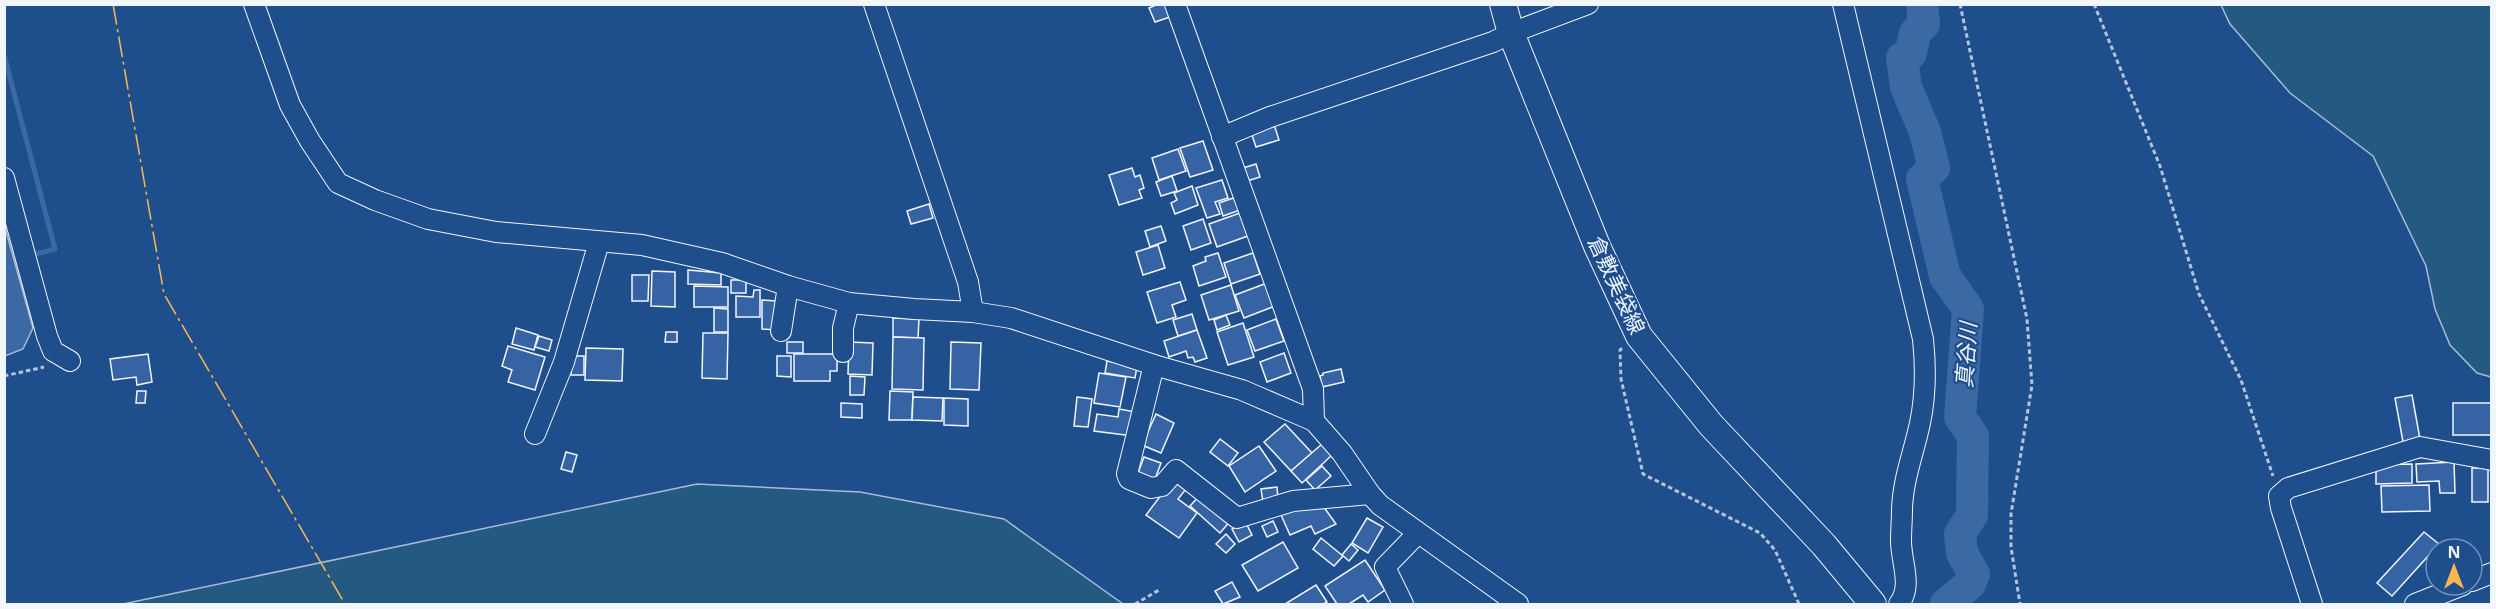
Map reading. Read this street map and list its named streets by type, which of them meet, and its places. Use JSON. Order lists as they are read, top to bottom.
{
  "streets": {
    "main road": ["倉敷美袋線"]
  },
  "water": ["真谷川"],
  "north": "top"
}
